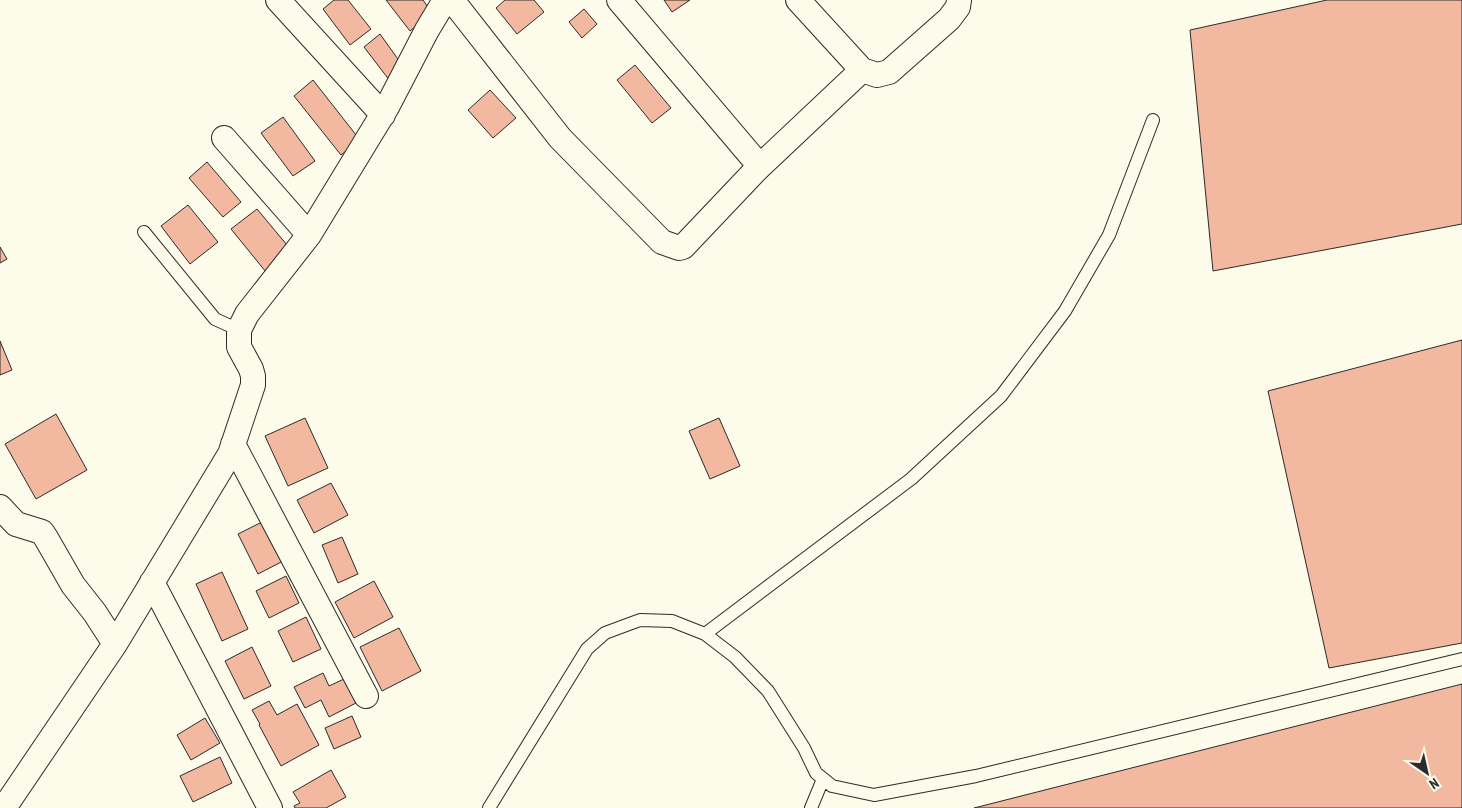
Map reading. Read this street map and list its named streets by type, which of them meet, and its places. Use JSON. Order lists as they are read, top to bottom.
{
  "north": "bottom right"
}
